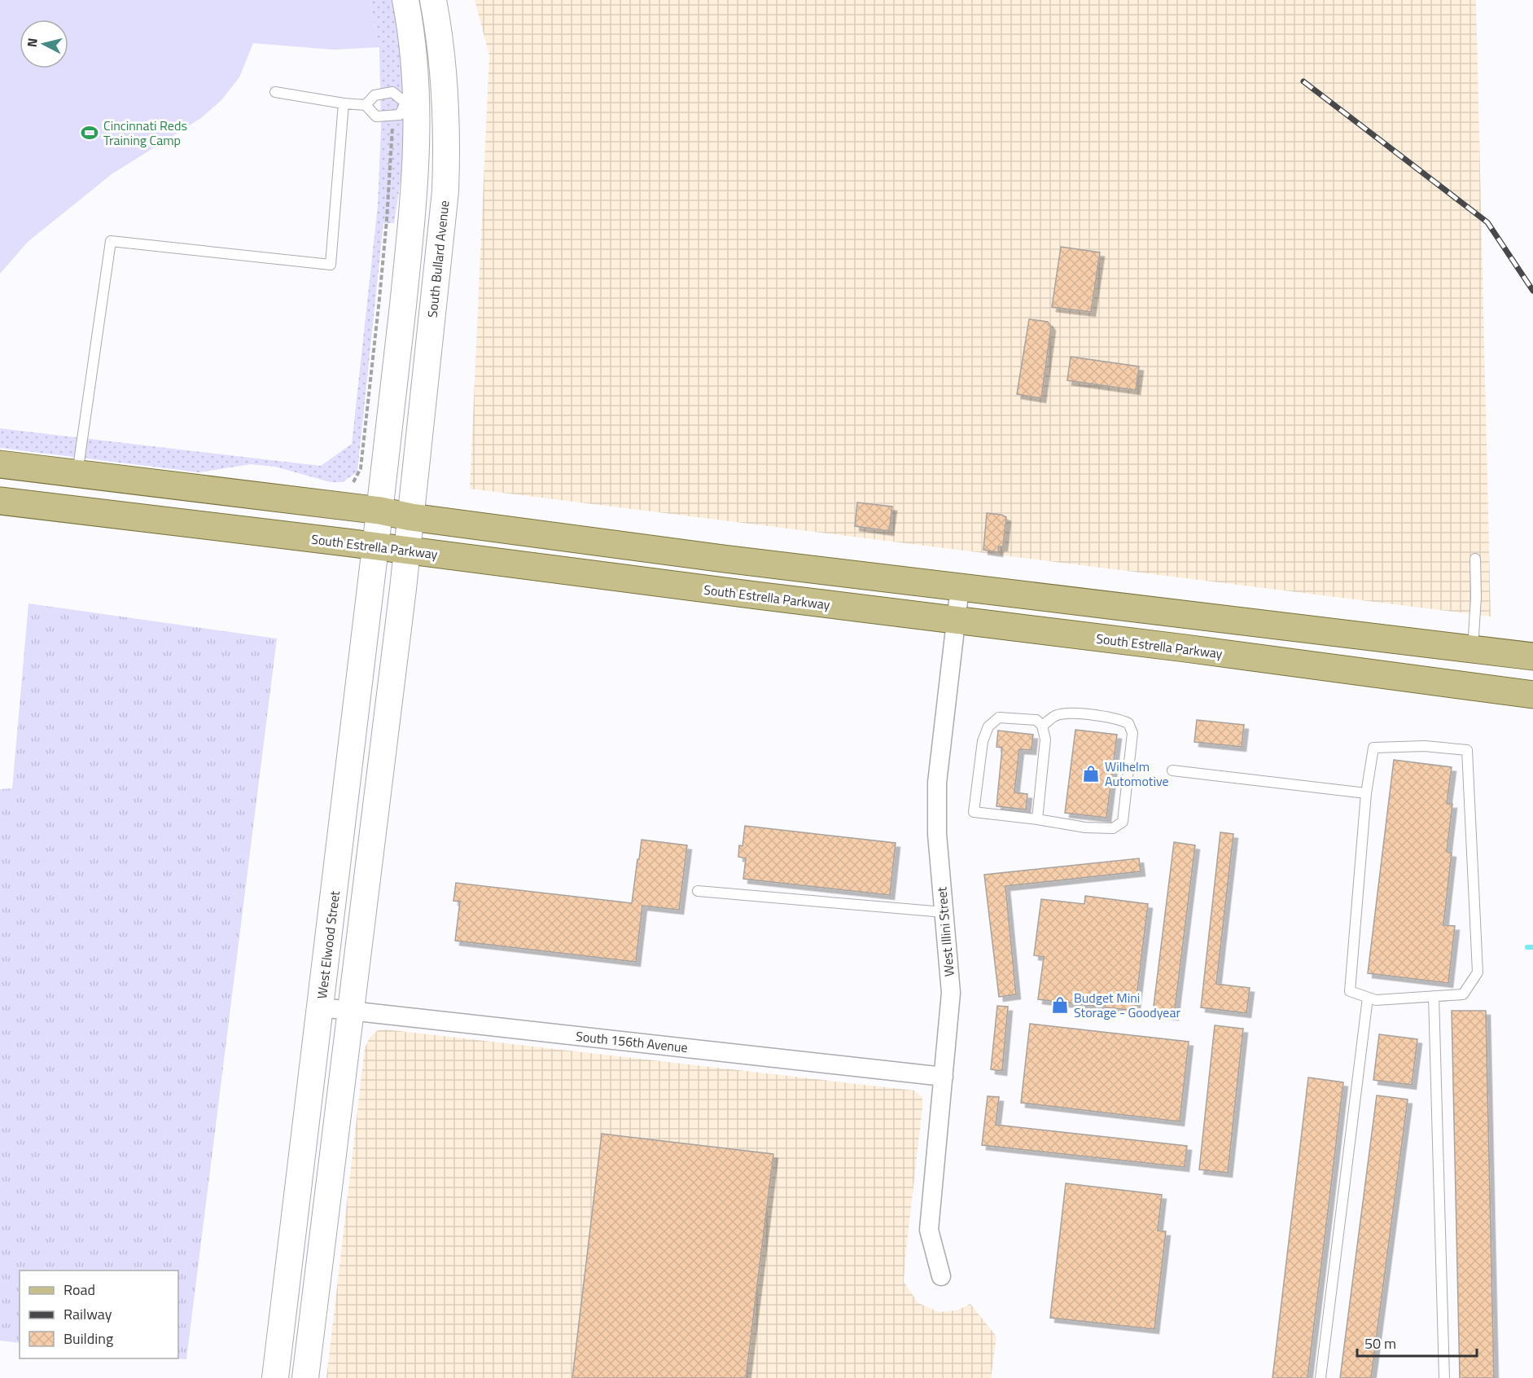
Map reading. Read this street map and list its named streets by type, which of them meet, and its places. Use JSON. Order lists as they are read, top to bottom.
{
  "streets": {
    "main road": ["South Bullard Avenue", "South Estrella Parkway", "West Elwood Street"],
    "street": ["West Illini Street", "South 156th Avenue"]
  },
  "crossings": [
    ["South Estrella Parkway", "West Illini Street"],
    ["South Estrella Parkway", "West Elwood Street"],
    ["West Illini Street", "South 156th Avenue"],
    ["West Elwood Street", "South 156th Avenue"]
  ],
  "places": {
    "sports": ["Cincinnati Reds Training Camp"],
    "shop": ["Wilhelm Automotive", "Budget Mini Storage - Goodyear"]
  },
  "legend": ["Road", "Railway", "Building"],
  "scale_bar": "50 m",
  "north": "left"
}
